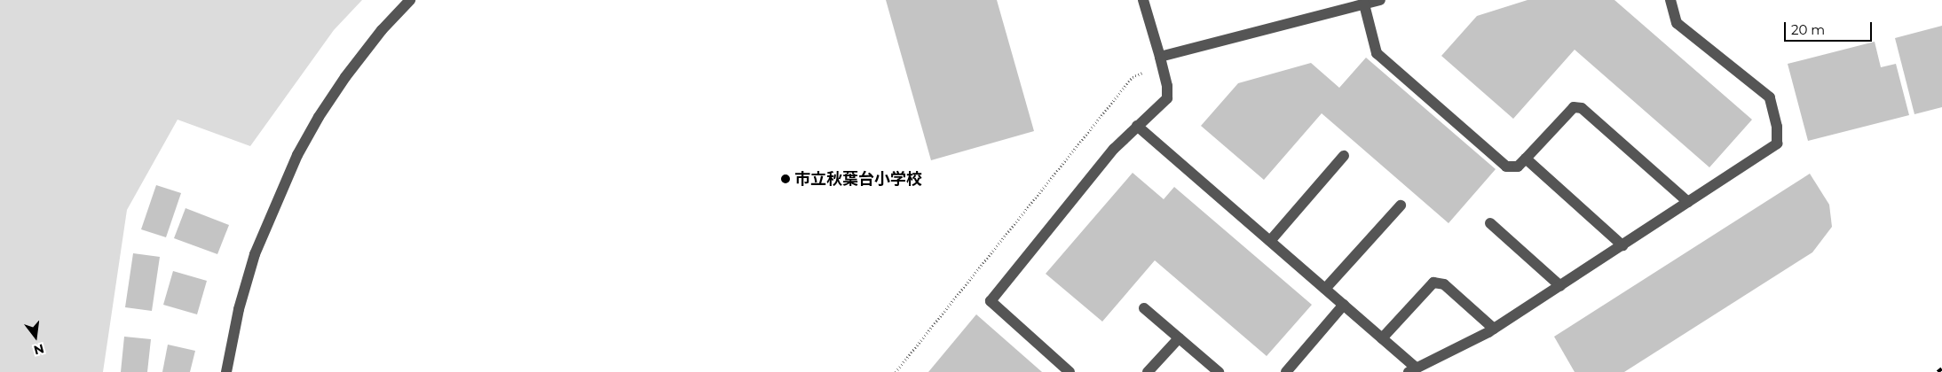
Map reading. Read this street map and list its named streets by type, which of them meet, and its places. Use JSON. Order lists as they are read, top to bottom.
{
  "places": ["市立秋葉台小学校"],
  "scale_bar": "20 m",
  "north": "bottom"
}
